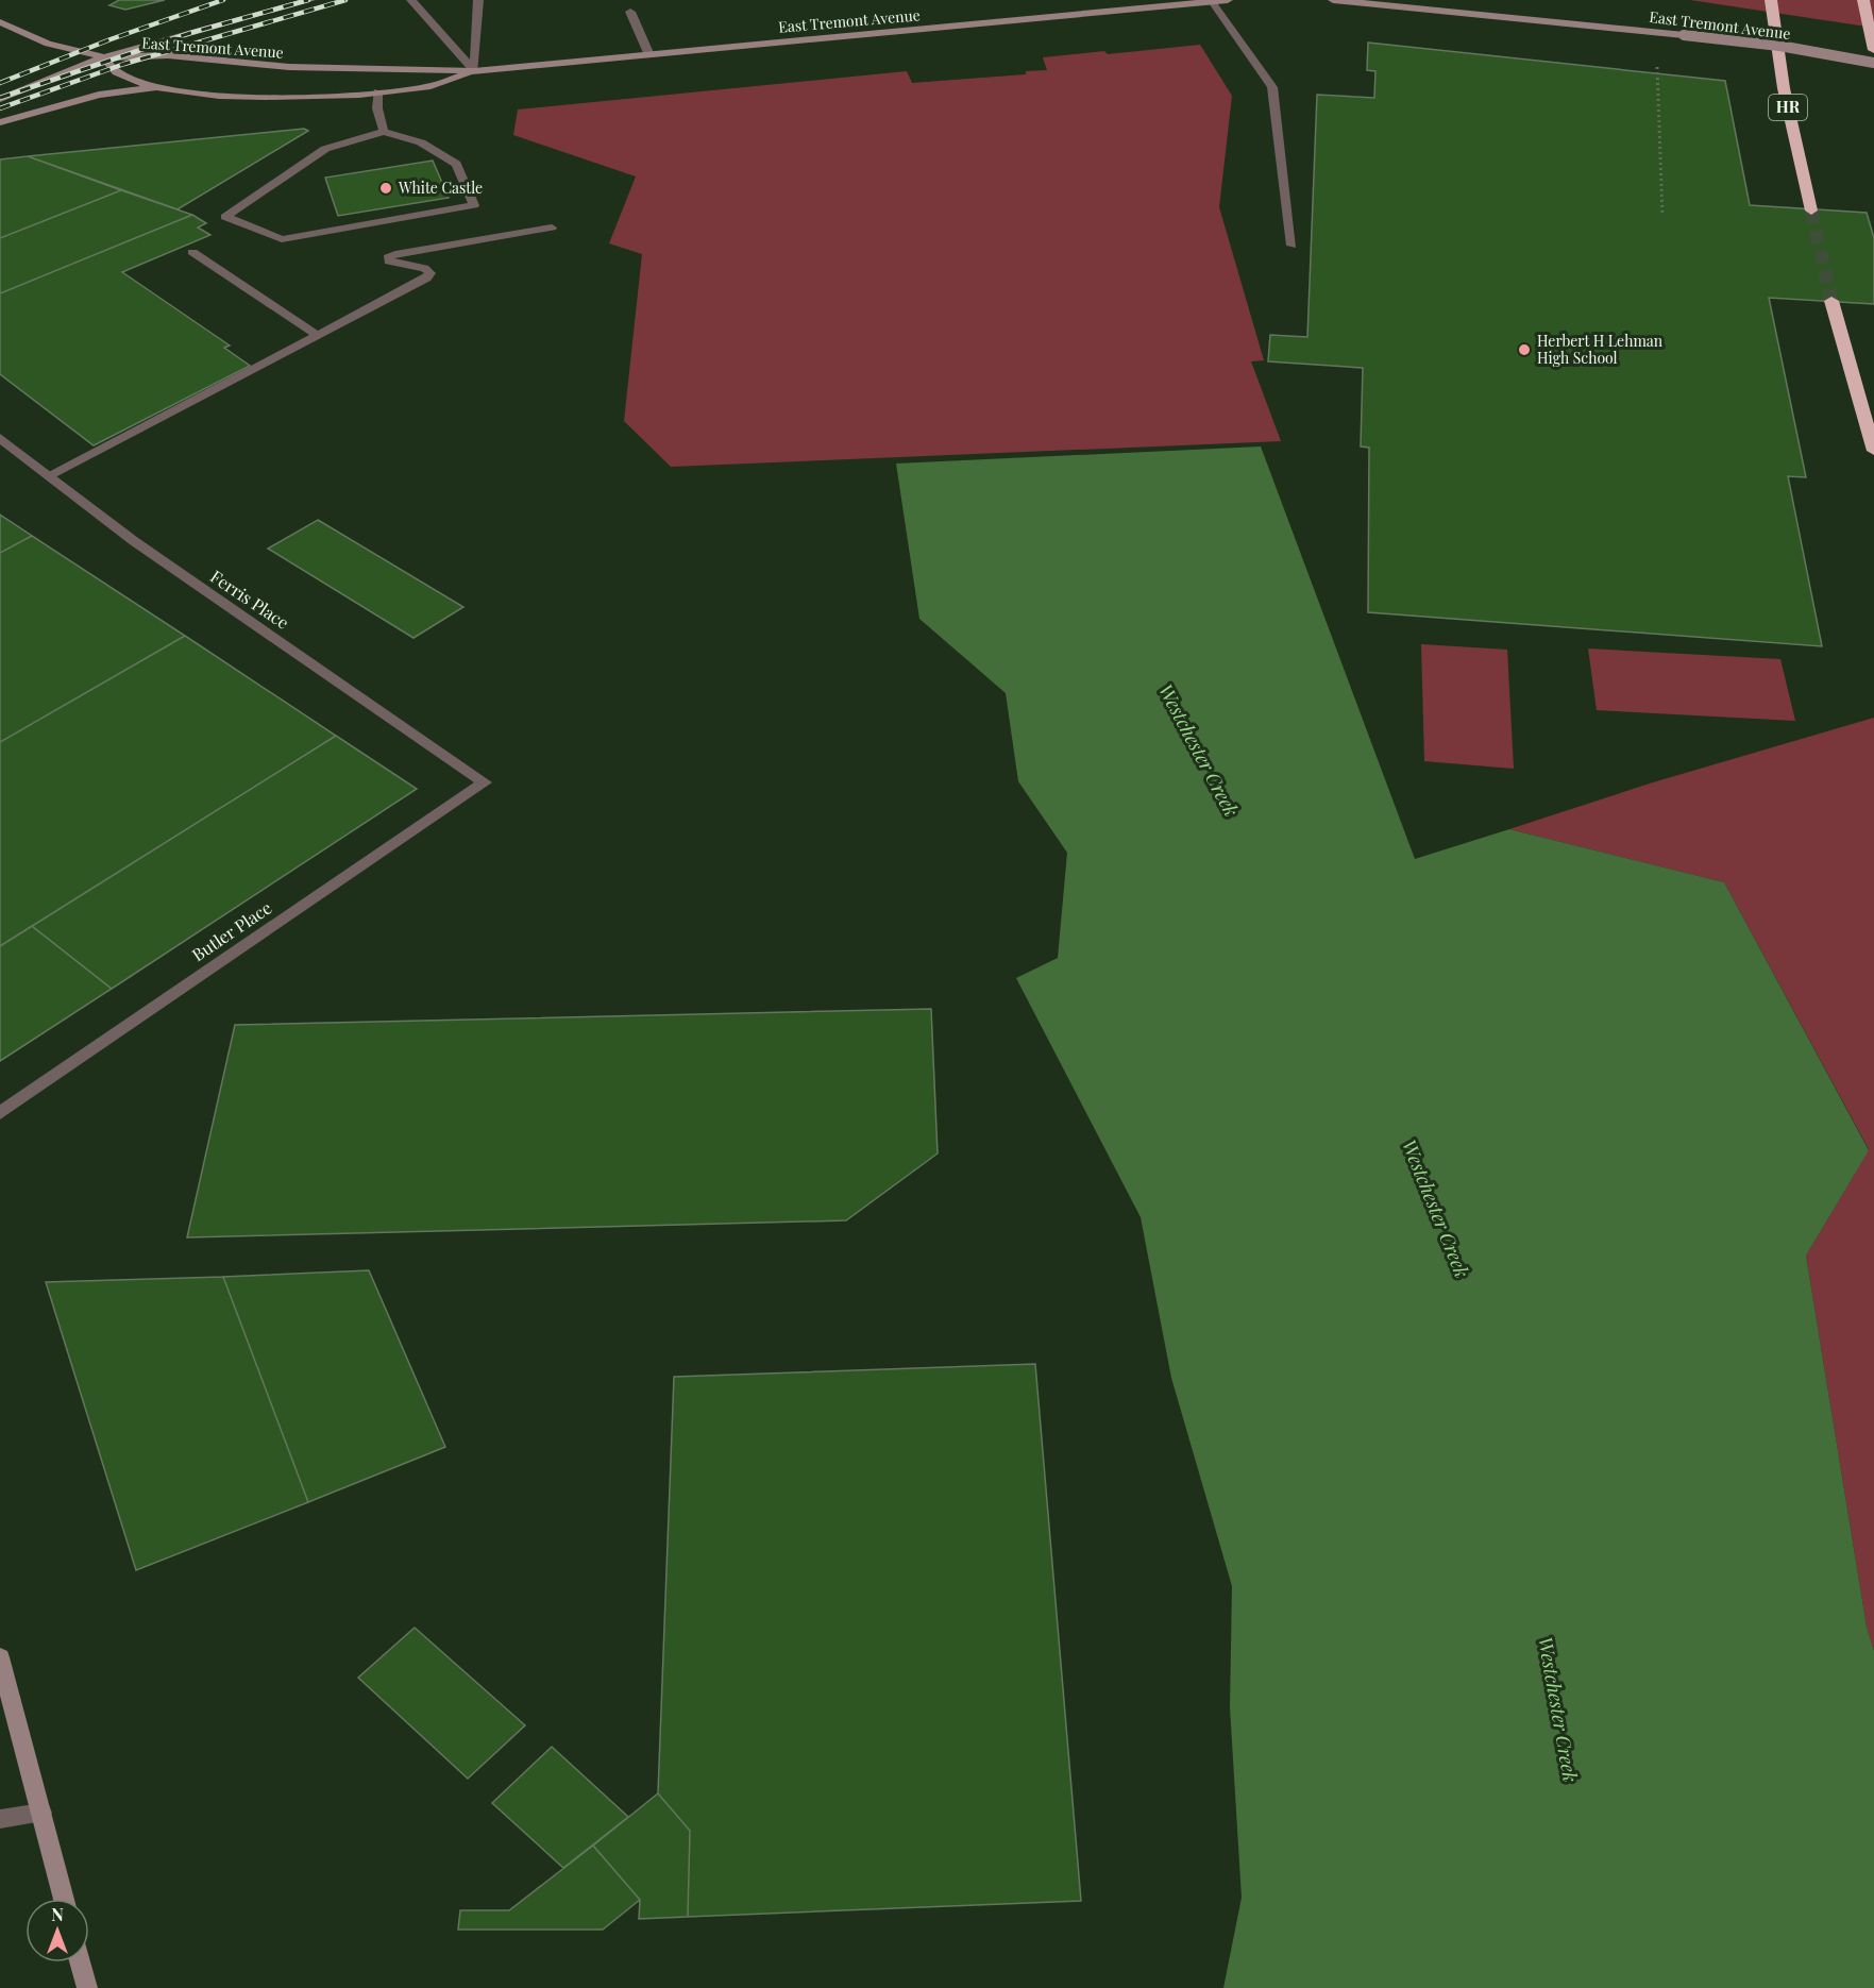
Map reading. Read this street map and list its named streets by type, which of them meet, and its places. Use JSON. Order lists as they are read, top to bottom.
{
  "streets": {
    "highway": ["HR"],
    "main road": ["East Tremont Avenue"],
    "street": ["Ferris Place", "Butler Place"]
  },
  "crossings": [
    ["Ferris Place", "Butler Place"]
  ],
  "water": ["Westchester Creek"],
  "places": ["White Castle", "Herbert H Lehman High School"],
  "north": "top"
}
